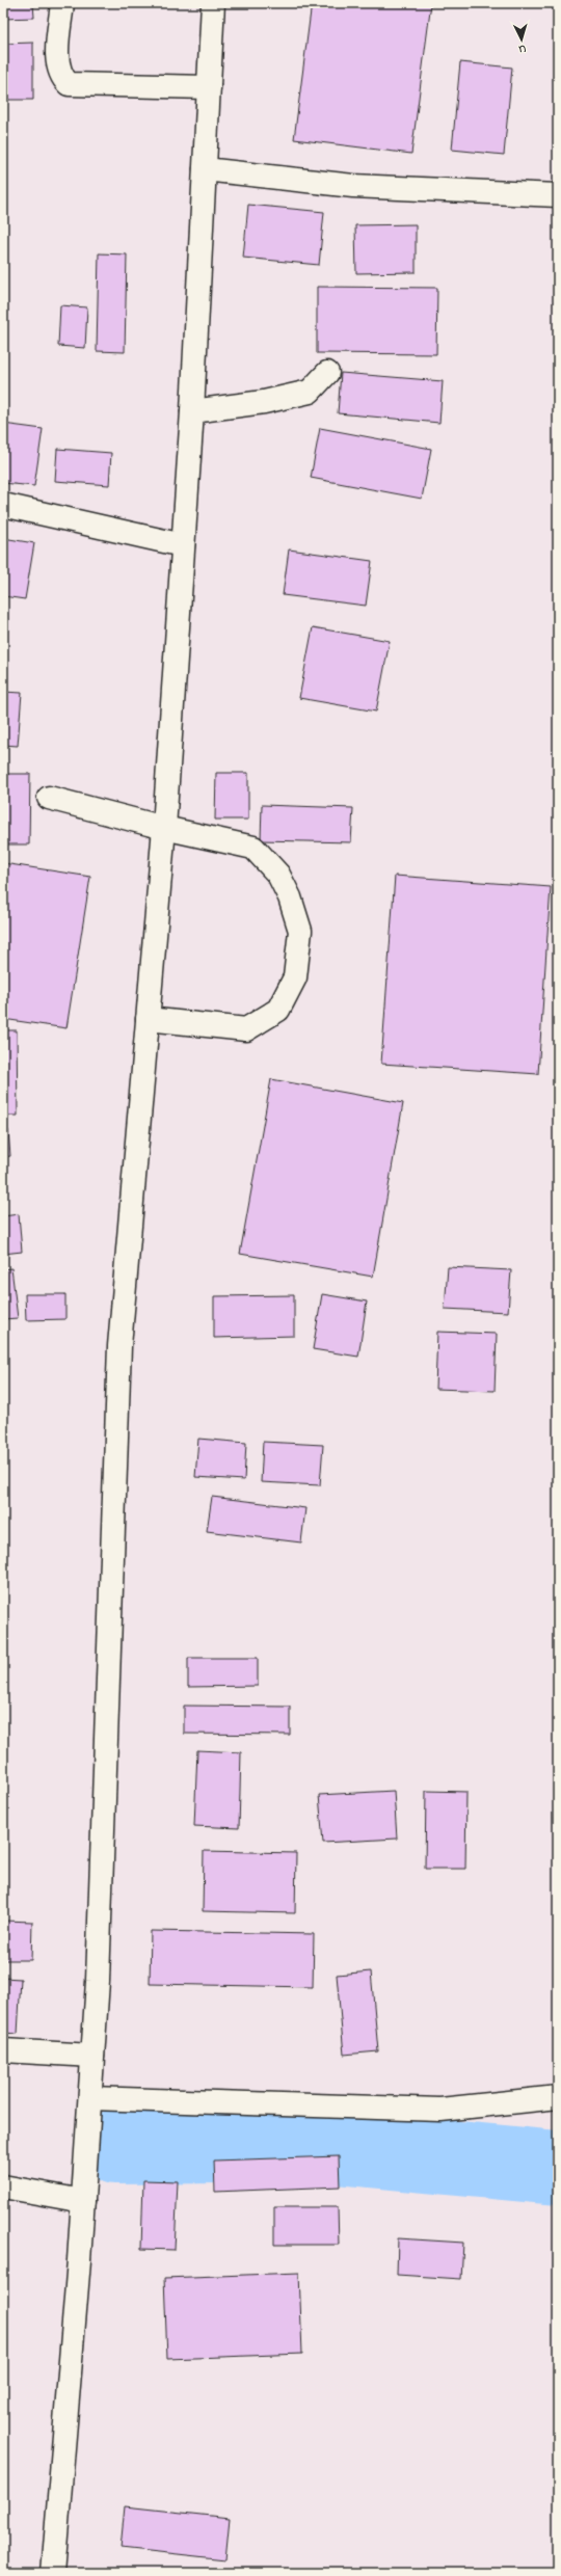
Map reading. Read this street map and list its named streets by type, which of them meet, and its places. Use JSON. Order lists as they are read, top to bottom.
{
  "north": "bottom"
}
